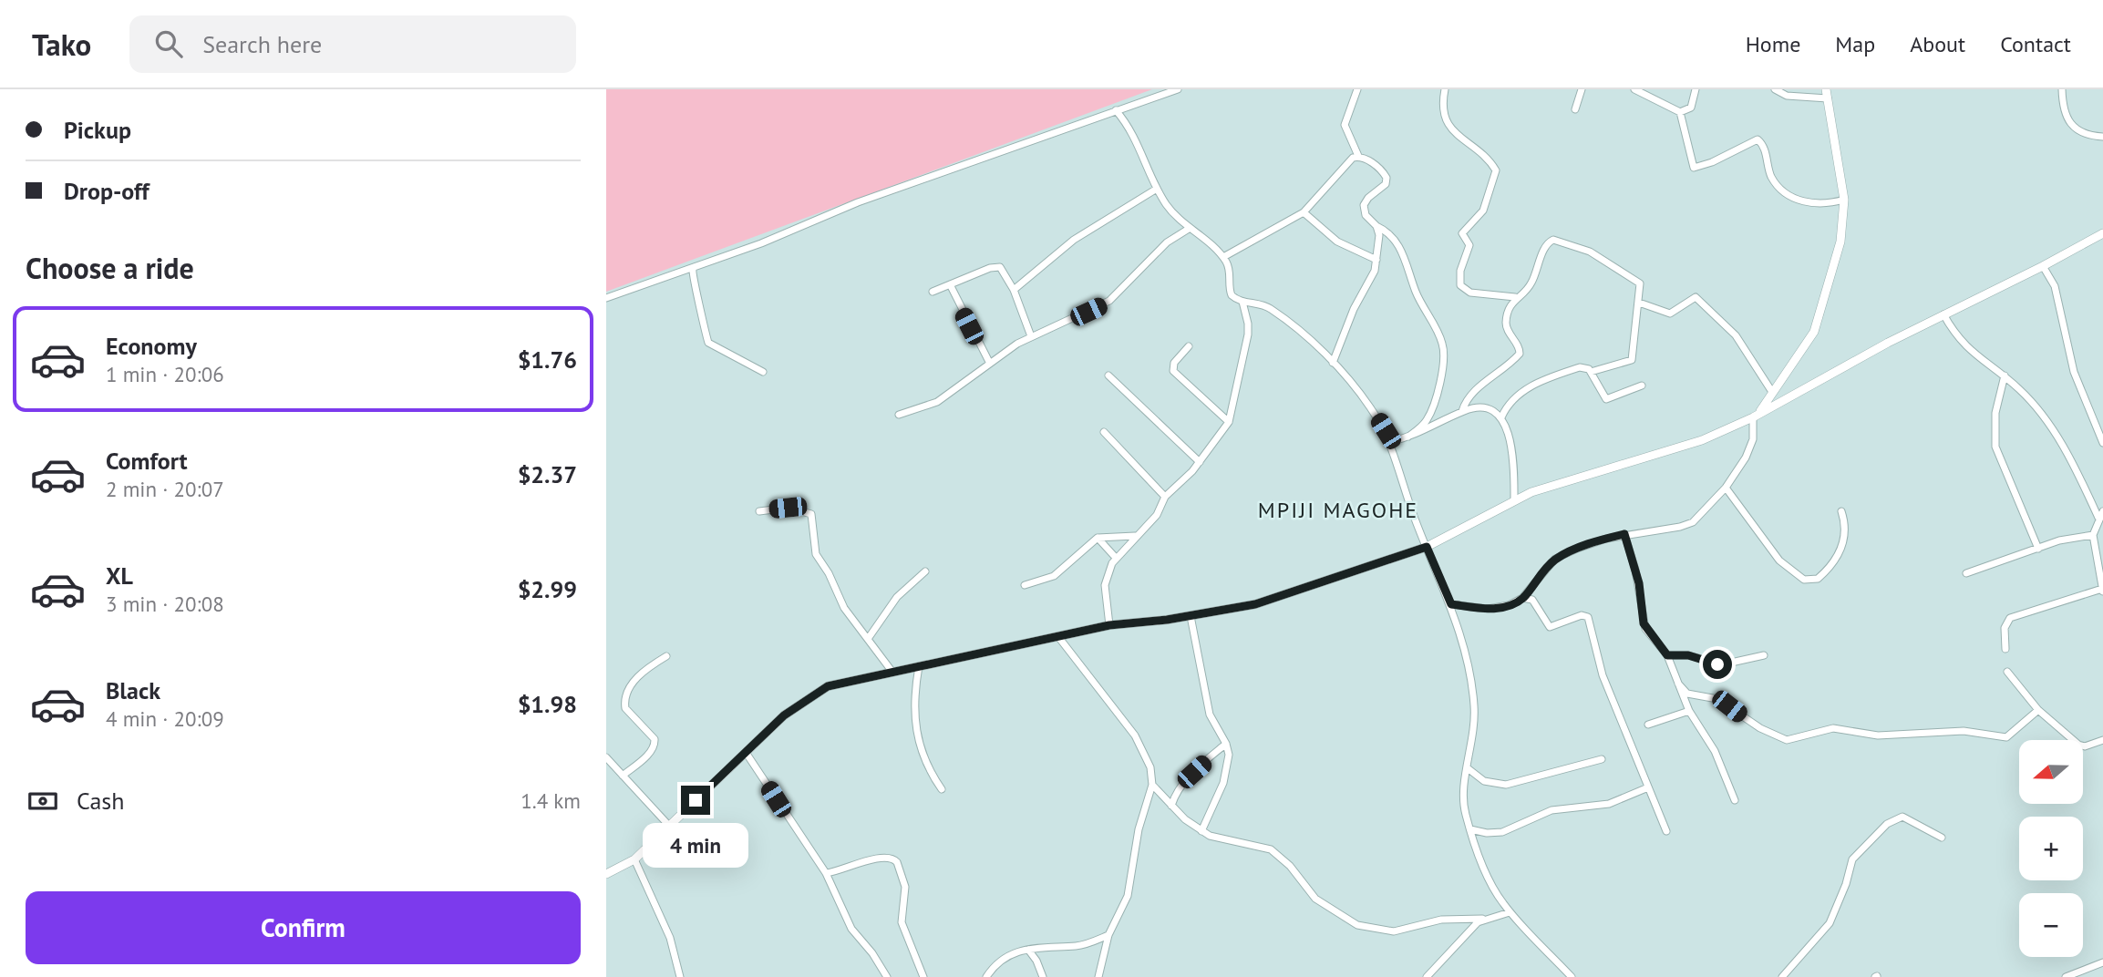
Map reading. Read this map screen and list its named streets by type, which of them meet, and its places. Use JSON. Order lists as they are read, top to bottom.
{
  "districts": ["MPIJI MAGOHE"],
  "north": "left",
  "page": {
    "header": "Tako",
    "search": "Search here",
    "nav": [
      "Home",
      "Map",
      "About",
      "Contact"
    ],
    "banner": ["Pickup", "Drop-off"],
    "heading": "Choose a ride",
    "list": [
      {
        "name": "Economy",
        "note": "1 min · 20:06",
        "value": "$1.76"
      },
      {
        "name": "Comfort",
        "note": "2 min · 20:07",
        "value": "$2.37"
      },
      {
        "name": "XL",
        "note": "3 min · 20:08",
        "value": "$2.99"
      },
      {
        "name": "Black",
        "note": "4 min · 20:09",
        "value": "$1.98"
      }
    ],
    "map_buttons": ["+", "−"],
    "pay": ["Cash", "1.4 km"],
    "bubble": "4 min",
    "buttons": "Confirm"
  }
}
